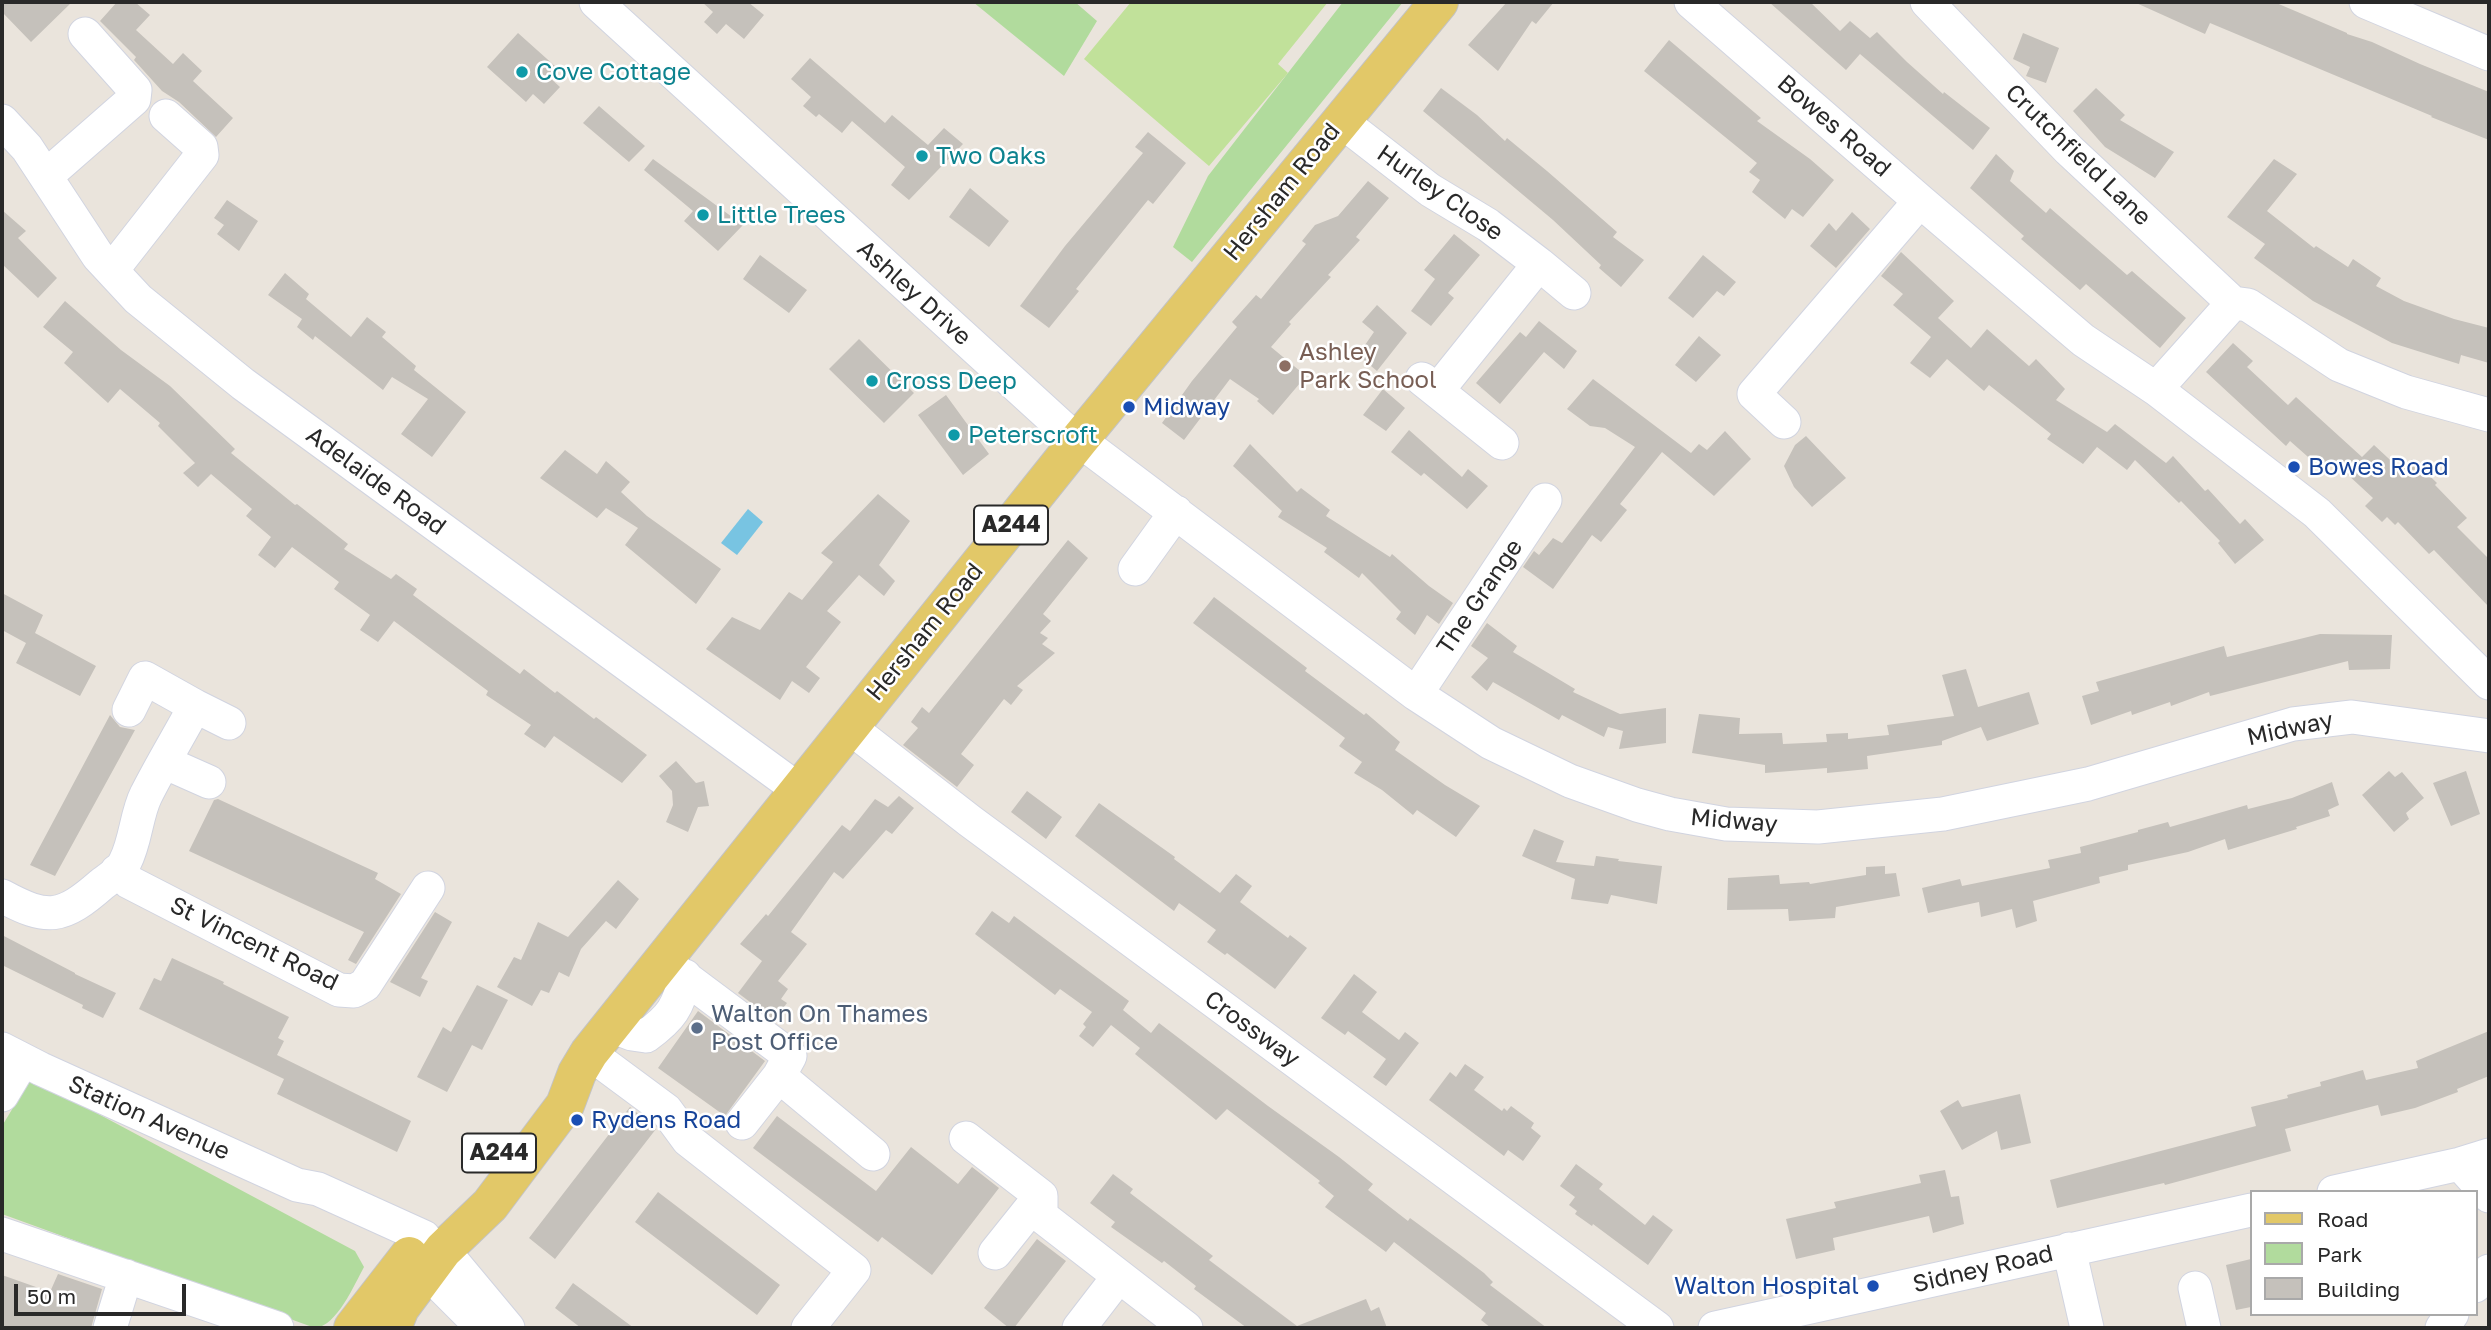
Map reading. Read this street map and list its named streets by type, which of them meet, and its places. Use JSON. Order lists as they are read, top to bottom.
{
  "streets": {
    "main road": ["Hersham Road", "A244"],
    "street": [
      "Bowes Road",
      "Crutchfield Lane",
      "Hurley Close",
      "Ashley Drive",
      "Adelaide Road",
      "The Grange",
      "Midway",
      "St Vincent Road",
      "Crossway",
      "Station Avenue",
      "Sidney Road"
    ]
  },
  "crossings": [
    ["Hersham Road", "Hurley Close"],
    ["Hersham Road", "Ashley Drive"],
    ["Hersham Road", "Adelaide Road"],
    ["Hersham Road", "Midway"],
    ["Hersham Road", "Crossway"],
    ["Hersham Road", "Station Avenue"],
    ["Ashley Drive", "Midway"],
    ["The Grange", "Midway"]
  ],
  "places": [
    "Cove Cottage",
    "Two Oaks",
    "Little Trees",
    "Ashley Park School",
    "Cross Deep",
    "Midway",
    "Peterscroft",
    "Bowes Road",
    "Walton On Thames Post Office",
    "Rydens Road",
    "Walton Hospital"
  ],
  "legend": ["Road", "Park", "Building"],
  "scale_bar": "50 m"
}
